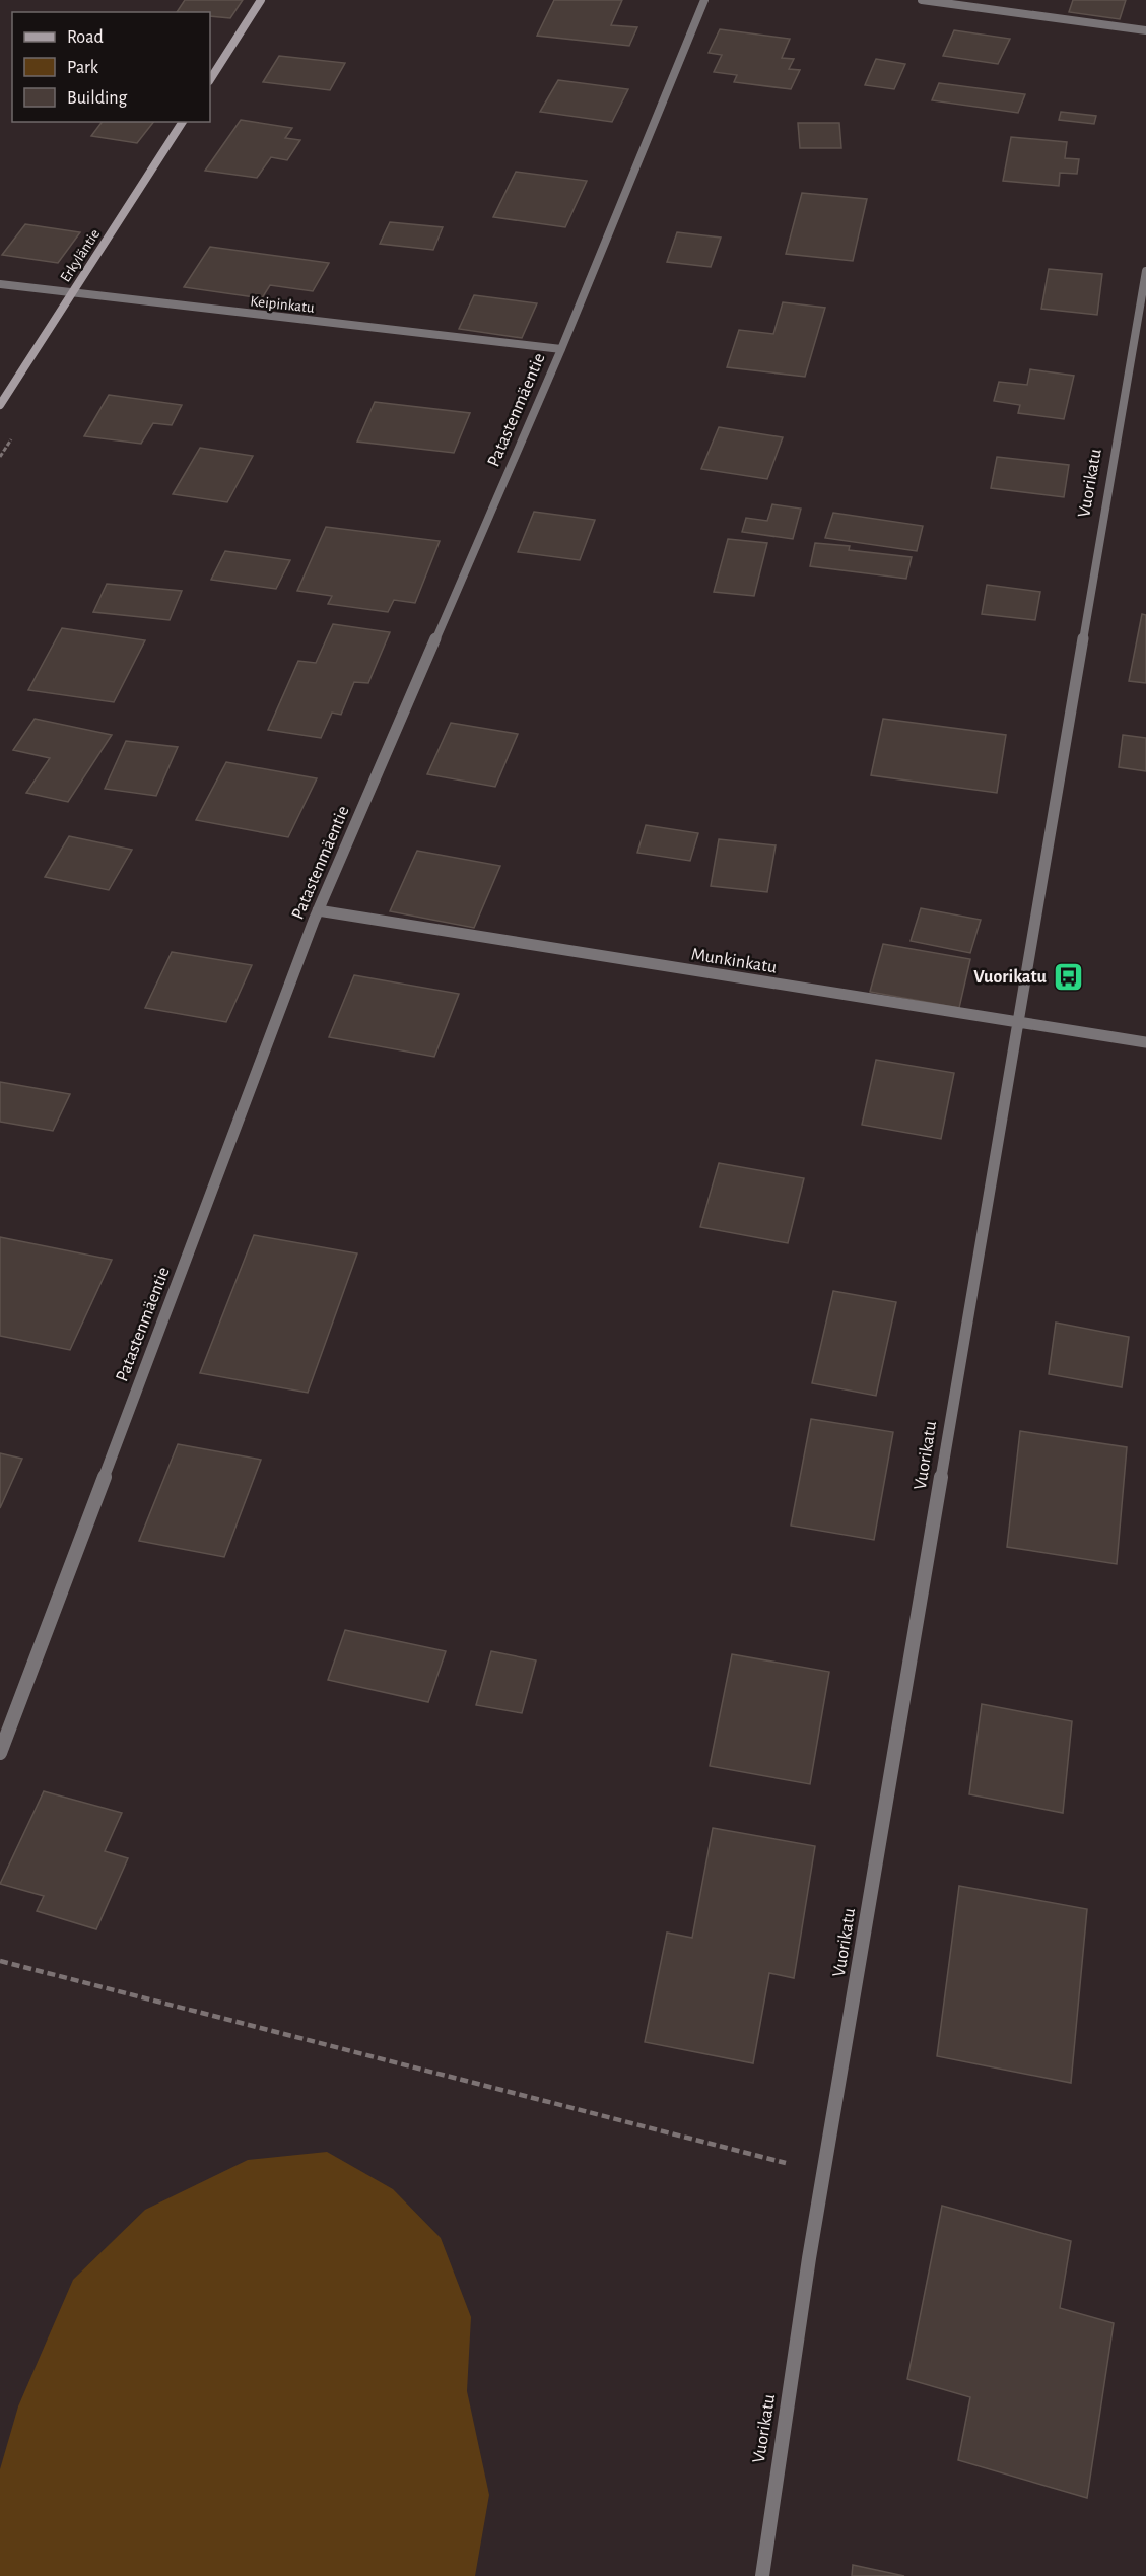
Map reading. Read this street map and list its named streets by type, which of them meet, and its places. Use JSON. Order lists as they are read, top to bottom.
{
  "streets": {
    "street": [
      "Erkyläntie",
      "Keipinkatu",
      "Patastenmäentie",
      "Vuorikatu",
      "Munkinkatu"
    ]
  },
  "crossings": [
    ["Erkyläntie", "Keipinkatu"],
    ["Keipinkatu", "Patastenmäentie"],
    ["Patastenmäentie", "Munkinkatu"],
    ["Vuorikatu", "Munkinkatu"]
  ],
  "places": {
    "bus stop": ["Vuorikatu"]
  },
  "legend": ["Road", "Park", "Building"]
}
